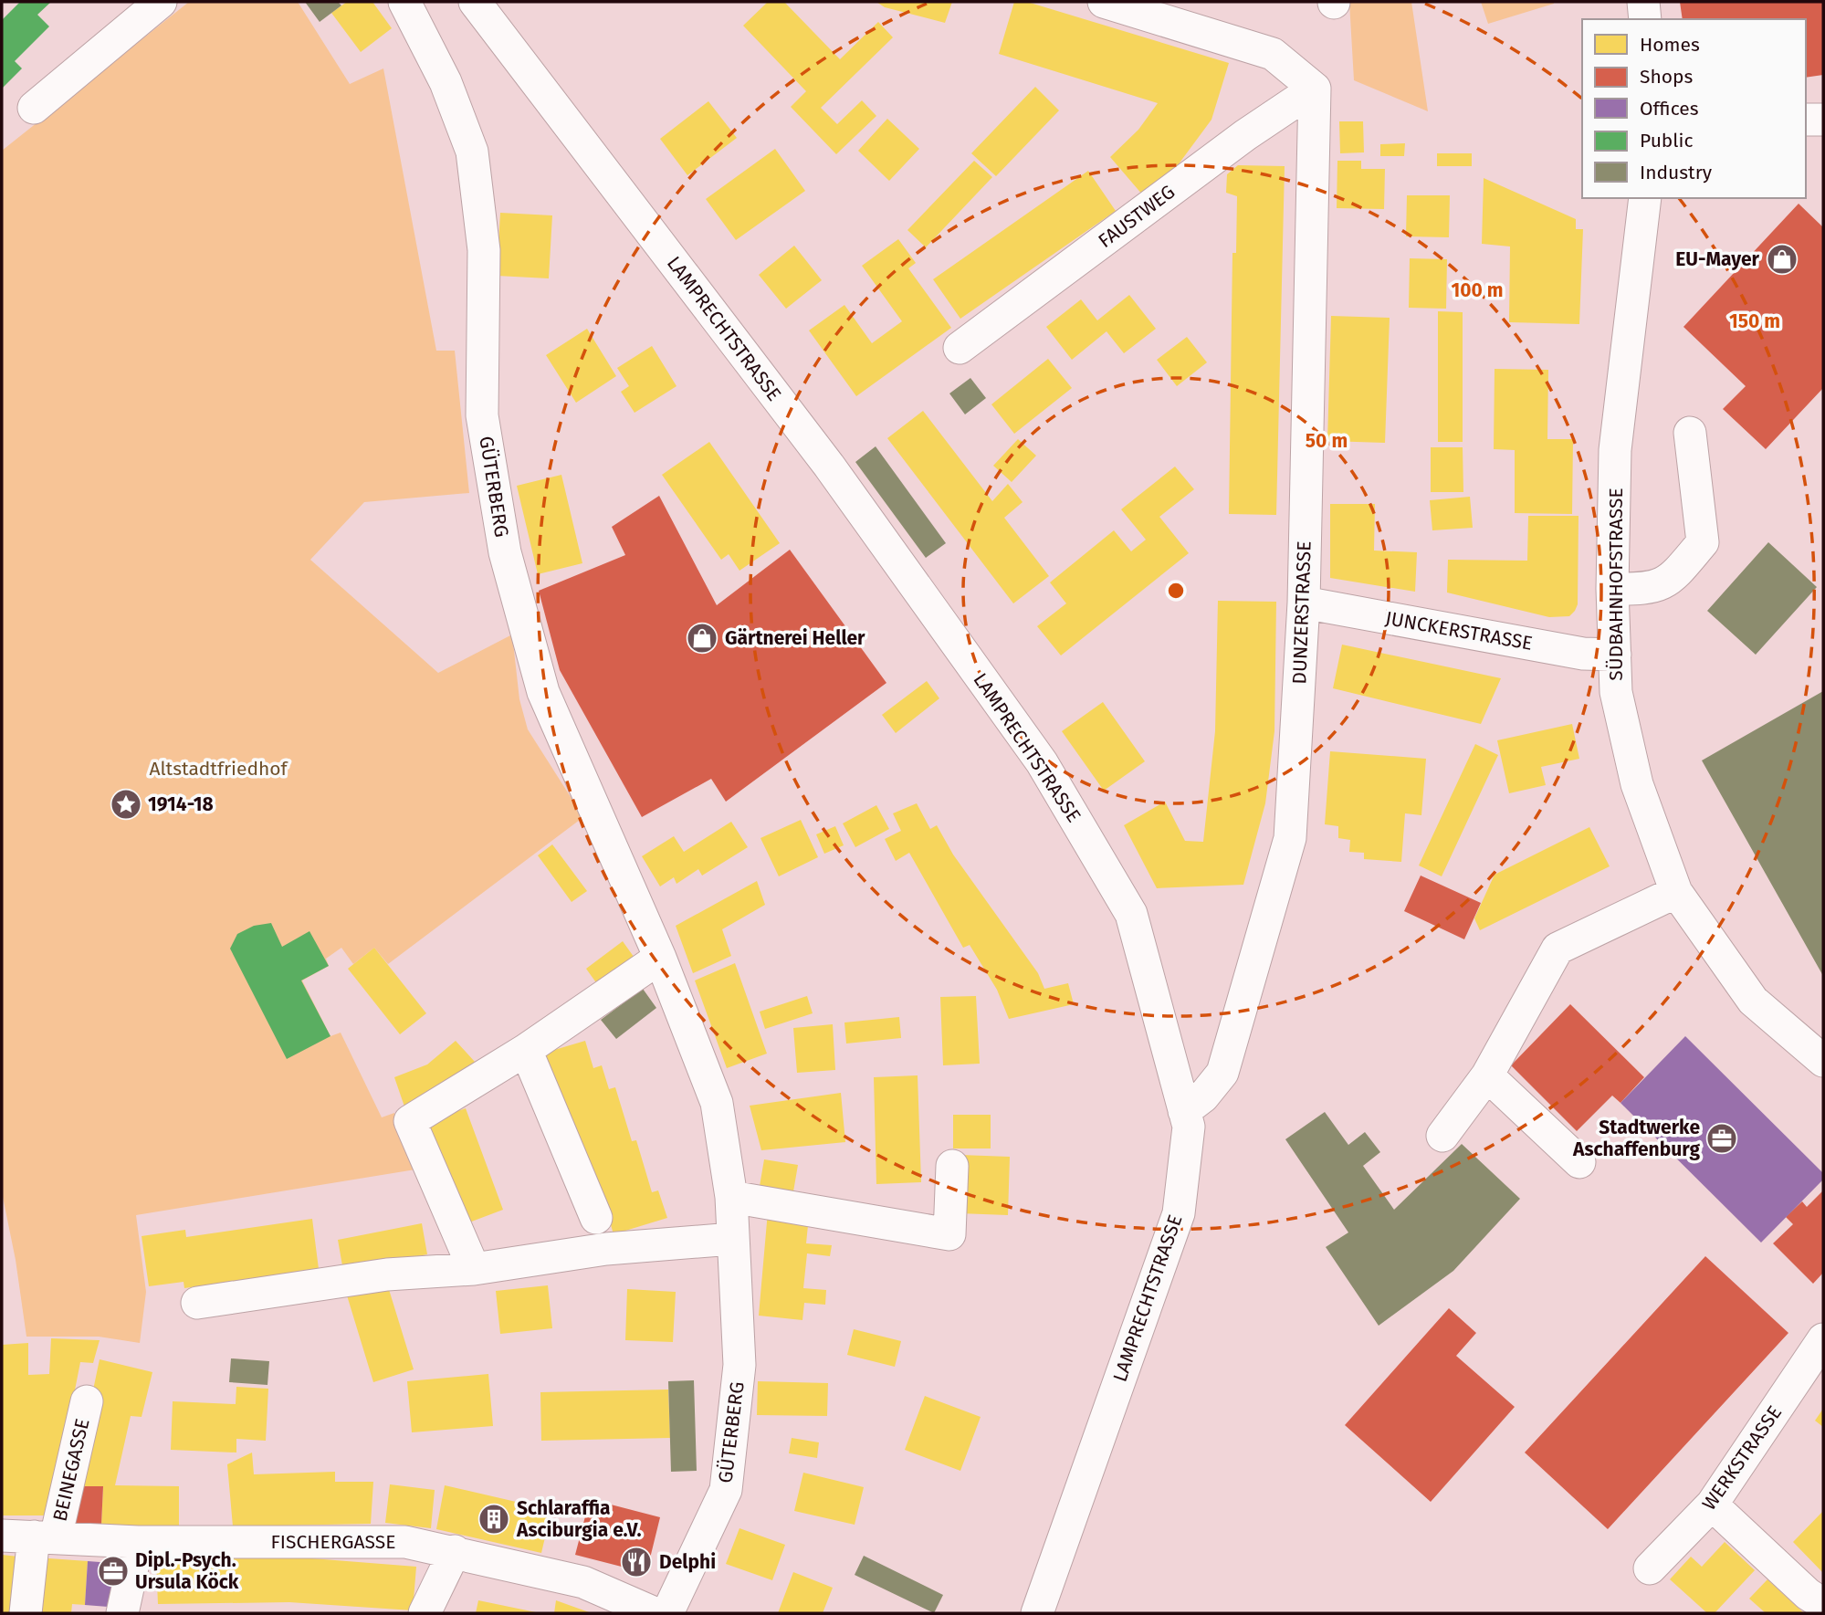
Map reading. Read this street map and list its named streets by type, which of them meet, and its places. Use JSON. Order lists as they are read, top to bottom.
{
  "streets": {
    "street": [
      "FAUSTWEG",
      "LAMPRECHTSTRASSE",
      "GÜTERBERG",
      "SÜDBAHNHOFSTRASSE",
      "DUNZERSTRASSE",
      "JUNCKERSTRASSE",
      "WERKSTRASSE",
      "BEINEGASSE",
      "FISCHERGASSE"
    ]
  },
  "crossings": [
    ["FAUSTWEG", "DUNZERSTRASSE"],
    ["LAMPRECHTSTRASSE", "DUNZERSTRASSE"],
    ["SÜDBAHNHOFSTRASSE", "JUNCKERSTRASSE"],
    ["DUNZERSTRASSE", "JUNCKERSTRASSE"],
    ["BEINEGASSE", "FISCHERGASSE"]
  ],
  "parks": ["Altstadtfriedhof"],
  "places": {
    "shop": ["EU-Mayer", "Gärtnerei Heller"],
    "place": ["1914-18"],
    "office": ["Stadtwerke Aschaffenburg", "Dipl.-Psych. Ursula Köck"],
    "building": ["Schlaraffia Asciburgia e.V."],
    "restaurant": ["Delphi"]
  },
  "legend": [
    "Homes",
    "Shops",
    "Offices",
    "Public",
    "Industry"
  ],
  "rings": ["100 m", "150 m", "50 m"]
}
